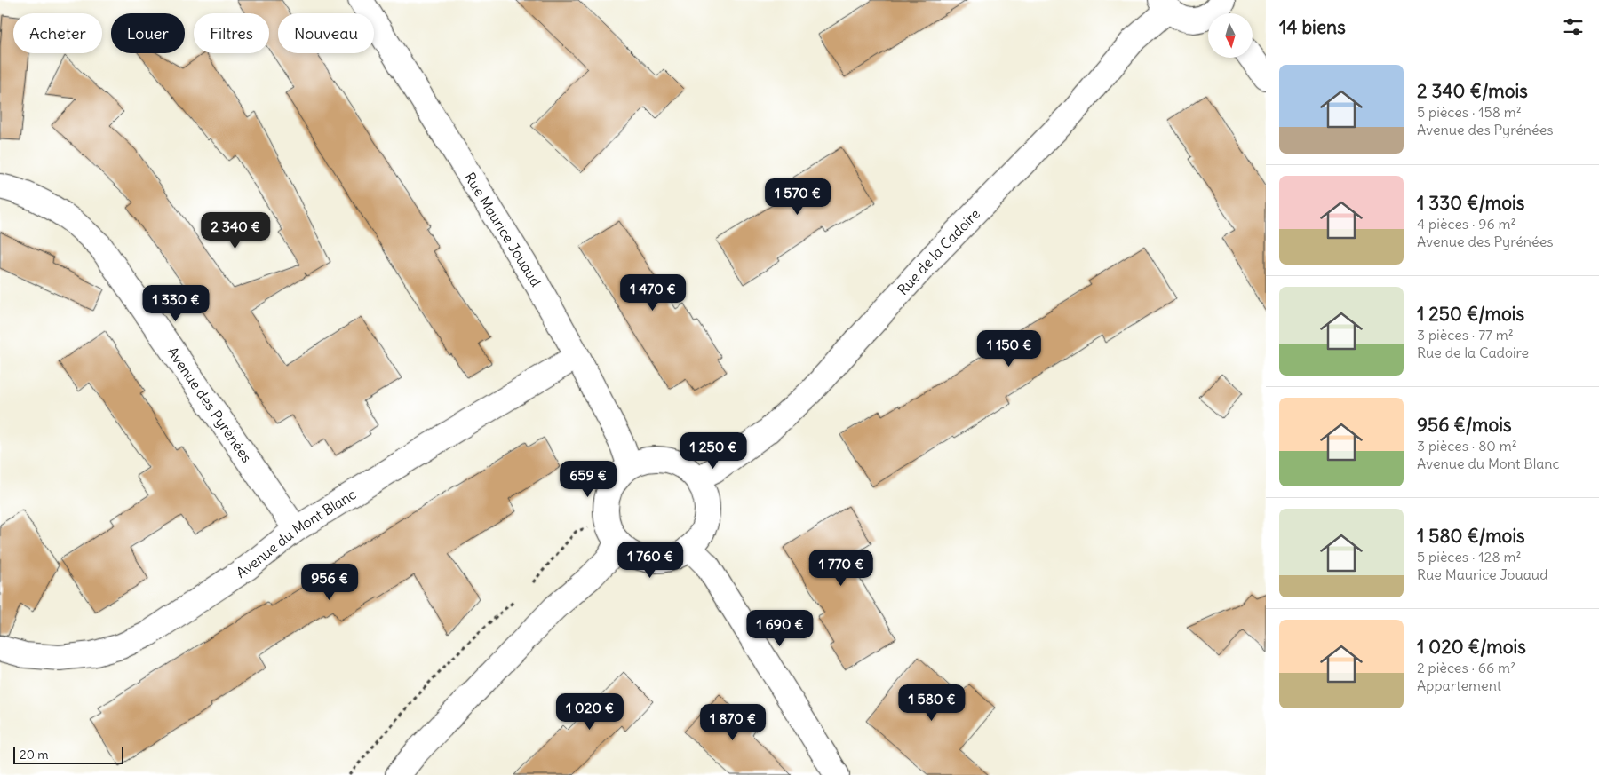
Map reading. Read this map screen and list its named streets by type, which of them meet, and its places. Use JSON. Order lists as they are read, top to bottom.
{
  "streets": {
    "street": [
      "Rue Maurice Jouaud",
      "Rue de la Cadoire",
      "Avenue des Pyrénées",
      "Avenue du Mont Blanc"
    ]
  },
  "crossings": [
    ["Rue Maurice Jouaud", "Rue de la Cadoire"],
    ["Rue Maurice Jouaud", "Avenue du Mont Blanc"],
    ["Avenue des Pyrénées", "Avenue du Mont Blanc"]
  ],
  "scale_bar": "20 m",
  "north": "bottom",
  "page": {
    "heading": "14 biens",
    "chip": [
      "Acheter",
      "Louer",
      "Filtres",
      "Nouveau"
    ],
    "list": [
      {
        "name": "2 340 €/mois",
        "note": "5 pièces · 158 m² · Avenue des Pyrénées"
      },
      {
        "name": "1 330 €/mois",
        "note": "4 pièces · 96 m² · Avenue des Pyrénées"
      },
      {
        "name": "1 250 €/mois",
        "note": "3 pièces · 77 m² · Rue de la Cadoire"
      },
      {
        "name": "956 €/mois",
        "note": "3 pièces · 80 m² · Avenue du Mont Blanc"
      },
      {
        "name": "1 580 €/mois",
        "note": "5 pièces · 128 m² · Rue Maurice Jouaud"
      },
      {
        "name": "1 020 €/mois",
        "note": "2 pièces · 66 m² · Appartement"
      }
    ],
    "price": [
      "1 570 €",
      "2 340 €",
      "1 470 €",
      "1 330 €",
      "1 150 €",
      "1 250 €",
      "659 €",
      "1 760 €",
      "1 770 €",
      "956 €",
      "1 690 €",
      "1 580 €",
      "1 020 €",
      "1 870 €"
    ],
    "scale": "20 m"
  }
}
